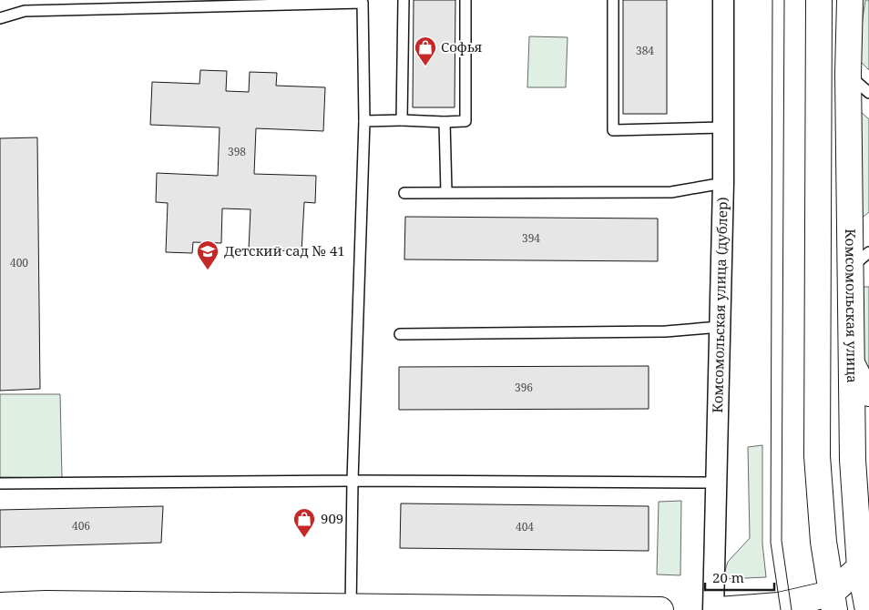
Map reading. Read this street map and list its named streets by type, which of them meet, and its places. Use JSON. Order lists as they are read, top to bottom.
{
  "streets": {
    "main road": ["Комсомольская улица"],
    "street": ["Комсомольская улица (дублер)"]
  },
  "places": {
    "shop": ["Софья", "909"],
    "school or university": ["Детский сад № 41"]
  },
  "house_numbers": [
    "384",
    "398",
    "394",
    "400",
    "396",
    "406",
    "404"
  ],
  "scale_bar": "20 m"
}
